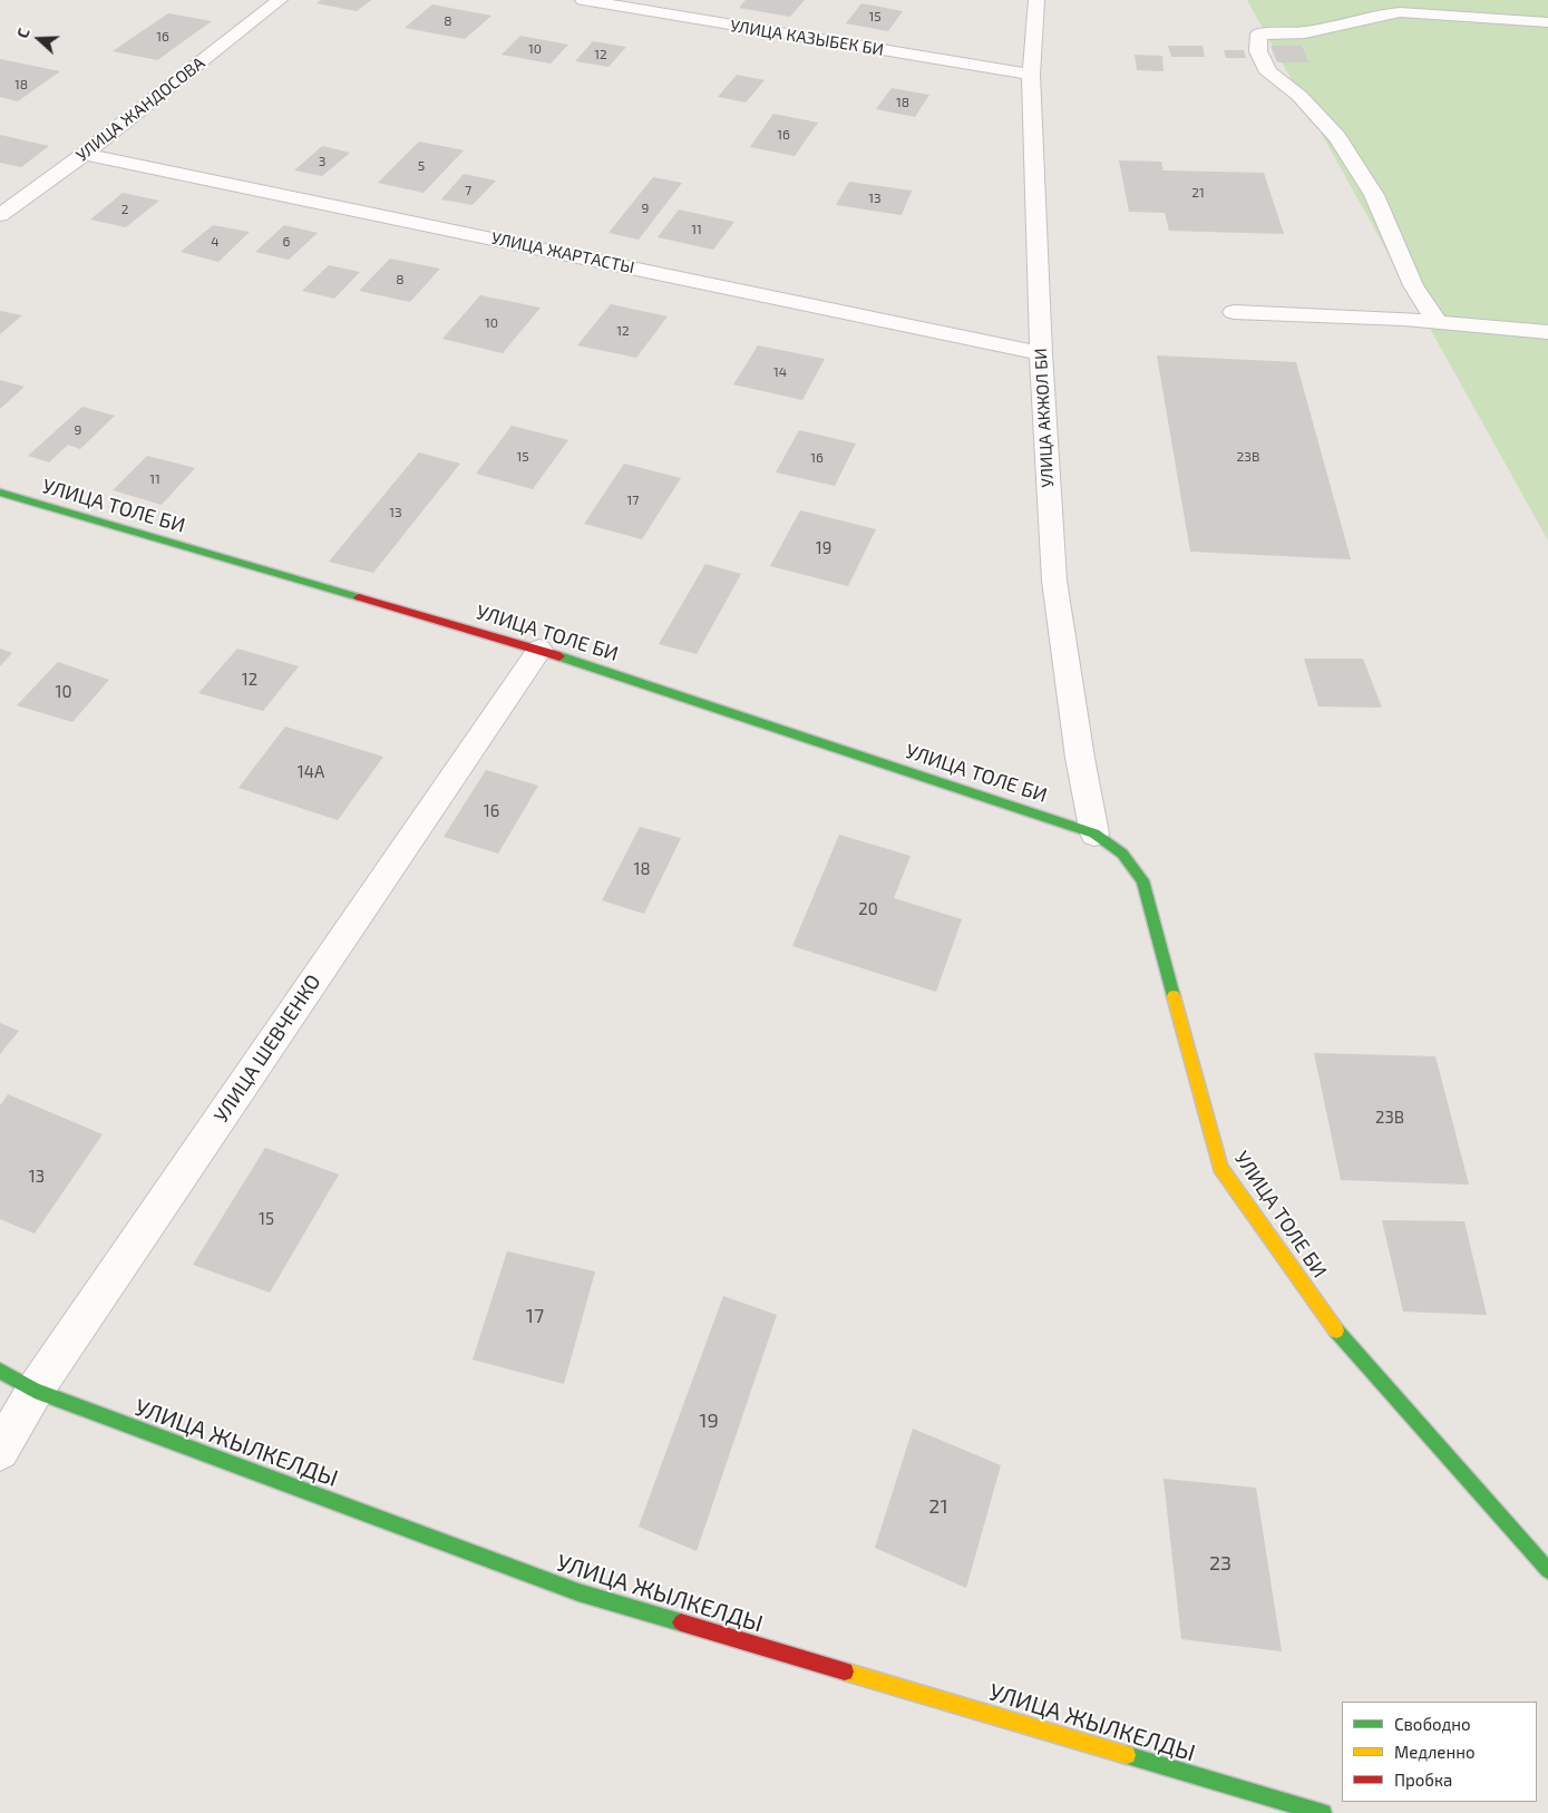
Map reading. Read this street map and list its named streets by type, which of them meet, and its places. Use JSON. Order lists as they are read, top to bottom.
{
  "streets": {
    "street": [
      "УЛИЦА КАЗЫБЕК БИ",
      "УЛИЦА ЖАНДОСОВА",
      "УЛИЦА ЖАРТАСТЫ",
      "УЛИЦА АКЖОЛ БИ",
      "УЛИЦА ТОЛЕ БИ",
      "УЛИЦА ШЕВЧЕНКО",
      "УЛИЦА ЖЫЛКЕЛДЫ"
    ]
  },
  "crossings": [
    ["УЛИЦА КАЗЫБЕК БИ", "УЛИЦА АКЖОЛ БИ"],
    ["УЛИЦА ЖАНДОСОВА", "УЛИЦА ЖАРТАСТЫ"],
    ["УЛИЦА ЖАРТАСТЫ", "УЛИЦА АКЖОЛ БИ"],
    ["УЛИЦА АКЖОЛ БИ", "УЛИЦА ТОЛЕ БИ"],
    ["УЛИЦА ТОЛЕ БИ", "УЛИЦА ШЕВЧЕНКО"],
    ["УЛИЦА ШЕВЧЕНКО", "УЛИЦА ЖЫЛКЕЛДЫ"]
  ],
  "house_numbers": [
    "15",
    "8",
    "16",
    "10",
    "12",
    "18",
    "18",
    "16",
    "3",
    "5",
    "7",
    "21",
    "13",
    "9",
    "2",
    "11",
    "4",
    "6",
    "8",
    "10",
    "12",
    "14",
    "9",
    "15",
    "23В",
    "16",
    "11",
    "17",
    "13",
    "19",
    "12",
    "10",
    "14A",
    "16",
    "18",
    "20",
    "23B",
    "13",
    "15",
    "17",
    "19",
    "21",
    "23"
  ],
  "legend": ["Свободно", "Медленно", "Пробка"],
  "north": "left"
}
